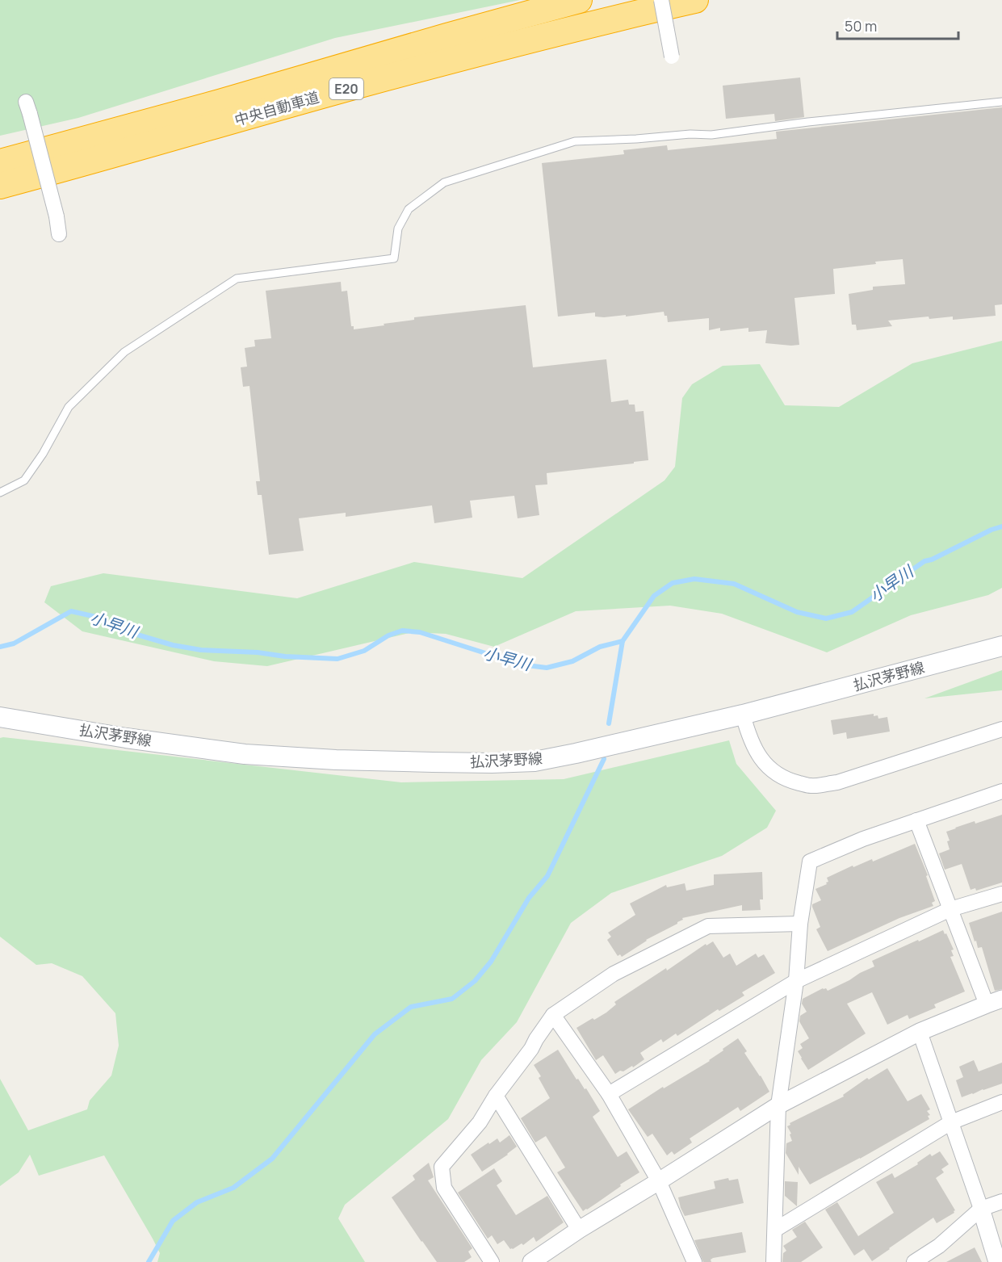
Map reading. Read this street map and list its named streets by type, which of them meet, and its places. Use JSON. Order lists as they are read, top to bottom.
{
  "streets": {
    "highway": ["E20", "中央自動車道"],
    "main road": ["払沢茅野線"]
  },
  "water": ["小早川"],
  "scale_bar": "50 m"
}
